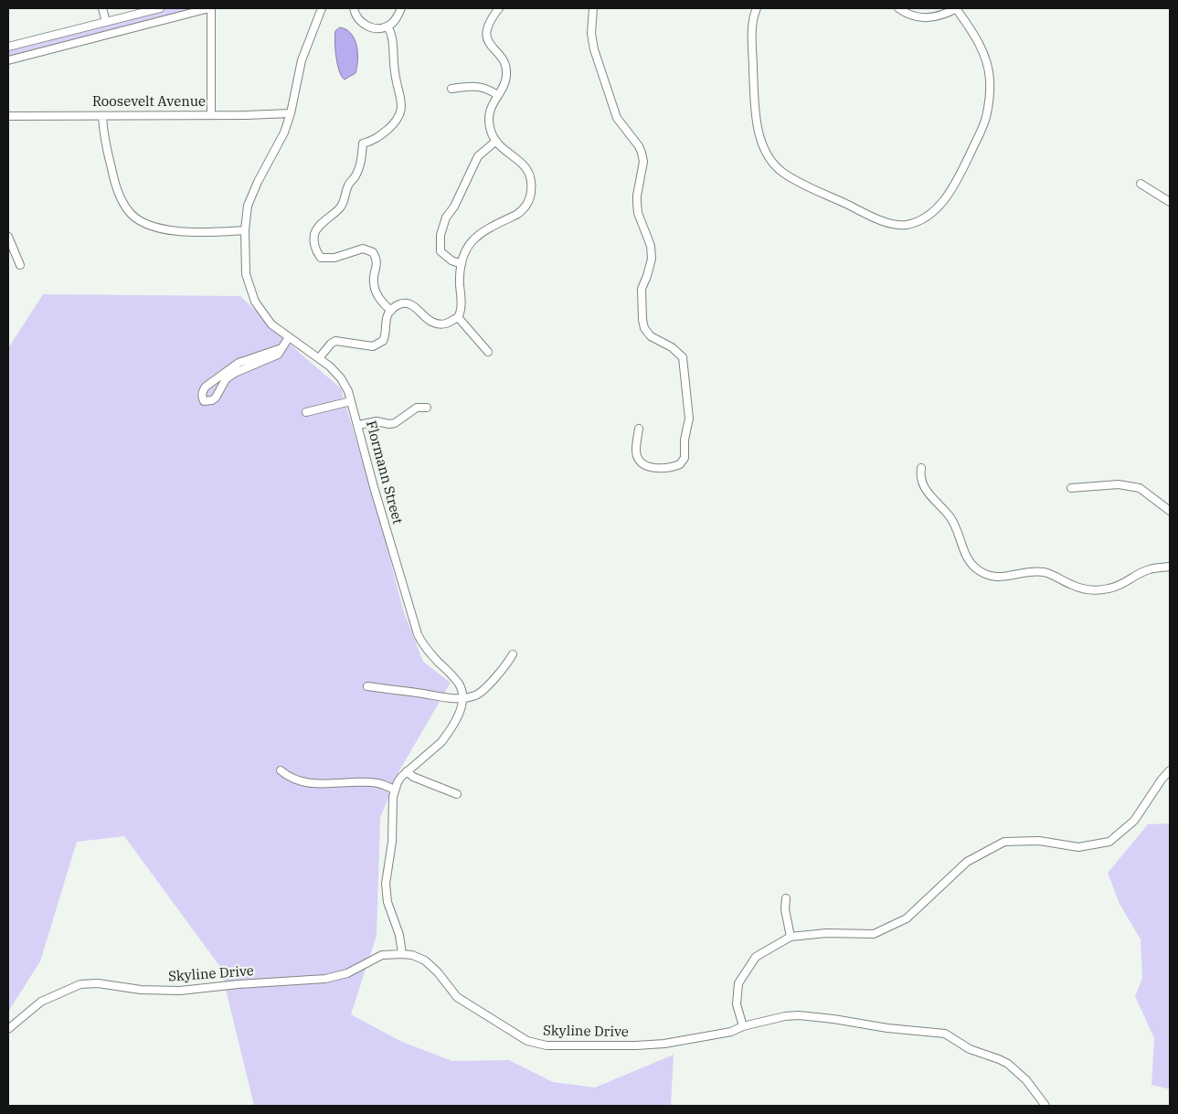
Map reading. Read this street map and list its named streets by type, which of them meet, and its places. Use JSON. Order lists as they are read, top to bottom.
{
  "streets": {
    "street": ["Roosevelt Avenue", "Flormann Street", "Skyline Drive"]
  },
  "crossings": [
    ["Roosevelt Avenue", "Flormann Street"]
  ]
}
